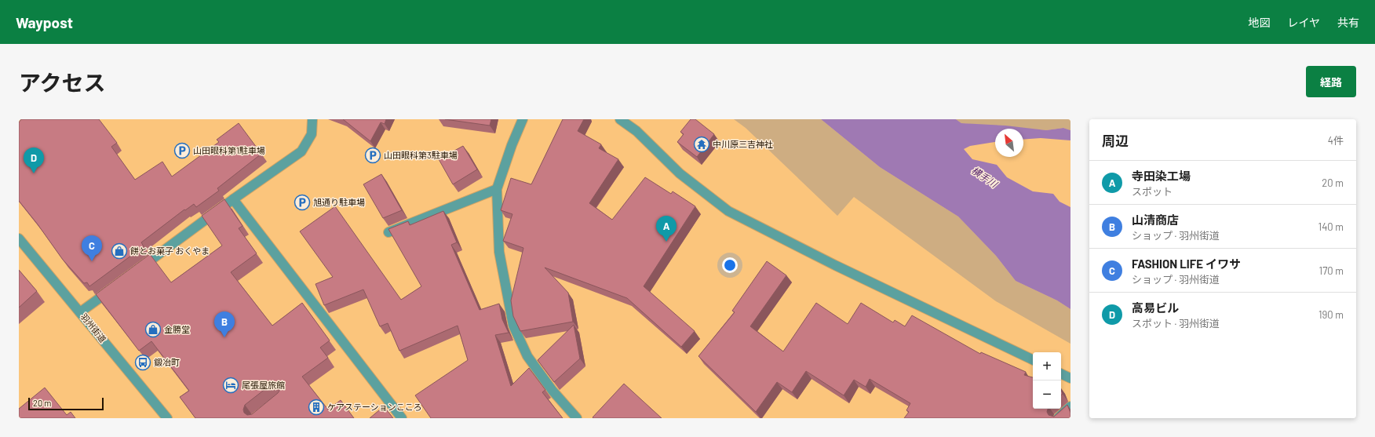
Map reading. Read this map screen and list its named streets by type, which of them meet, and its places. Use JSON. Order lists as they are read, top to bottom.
{
  "streets": {
    "street": ["羽州街道"]
  },
  "water": ["横手川"],
  "places": {
    "temple": ["中川原三吉神社"],
    "parking": ["山田眼科第1駐車場", "山田眼科第3駐車場", "旭通り駐車場"],
    "shop": ["餅とお菓子 おくやま", "金勝堂"],
    "bus stop": ["鍛冶町"],
    "hotel": ["尾張屋旅館"],
    "building": ["ケアステーションこころ"]
  },
  "scale_bar": "20 m",
  "north": "top left",
  "page": {
    "header": "Waypost",
    "nav": ["地図", "レイヤ", "共有"],
    "title": "アクセス",
    "buttons": "経路",
    "heading": ["周辺", "4件"],
    "pins": [
      "D",
      "A",
      "C",
      "B"
    ],
    "list": [
      {
        "mark": "A",
        "name": "寺田染工場",
        "note": "スポット",
        "value": "20 m"
      },
      {
        "mark": "B",
        "name": "山清商店",
        "note": "ショップ · 羽州街道",
        "value": "140 m"
      },
      {
        "mark": "C",
        "name": "FASHION LIFE イワサ",
        "note": "ショップ · 羽州街道",
        "value": "170 m"
      },
      {
        "mark": "D",
        "name": "高易ビル",
        "note": "スポット · 羽州街道",
        "value": "190 m"
      }
    ],
    "map_buttons": ["+", "−"],
    "scale": "20 m"
  }
}
